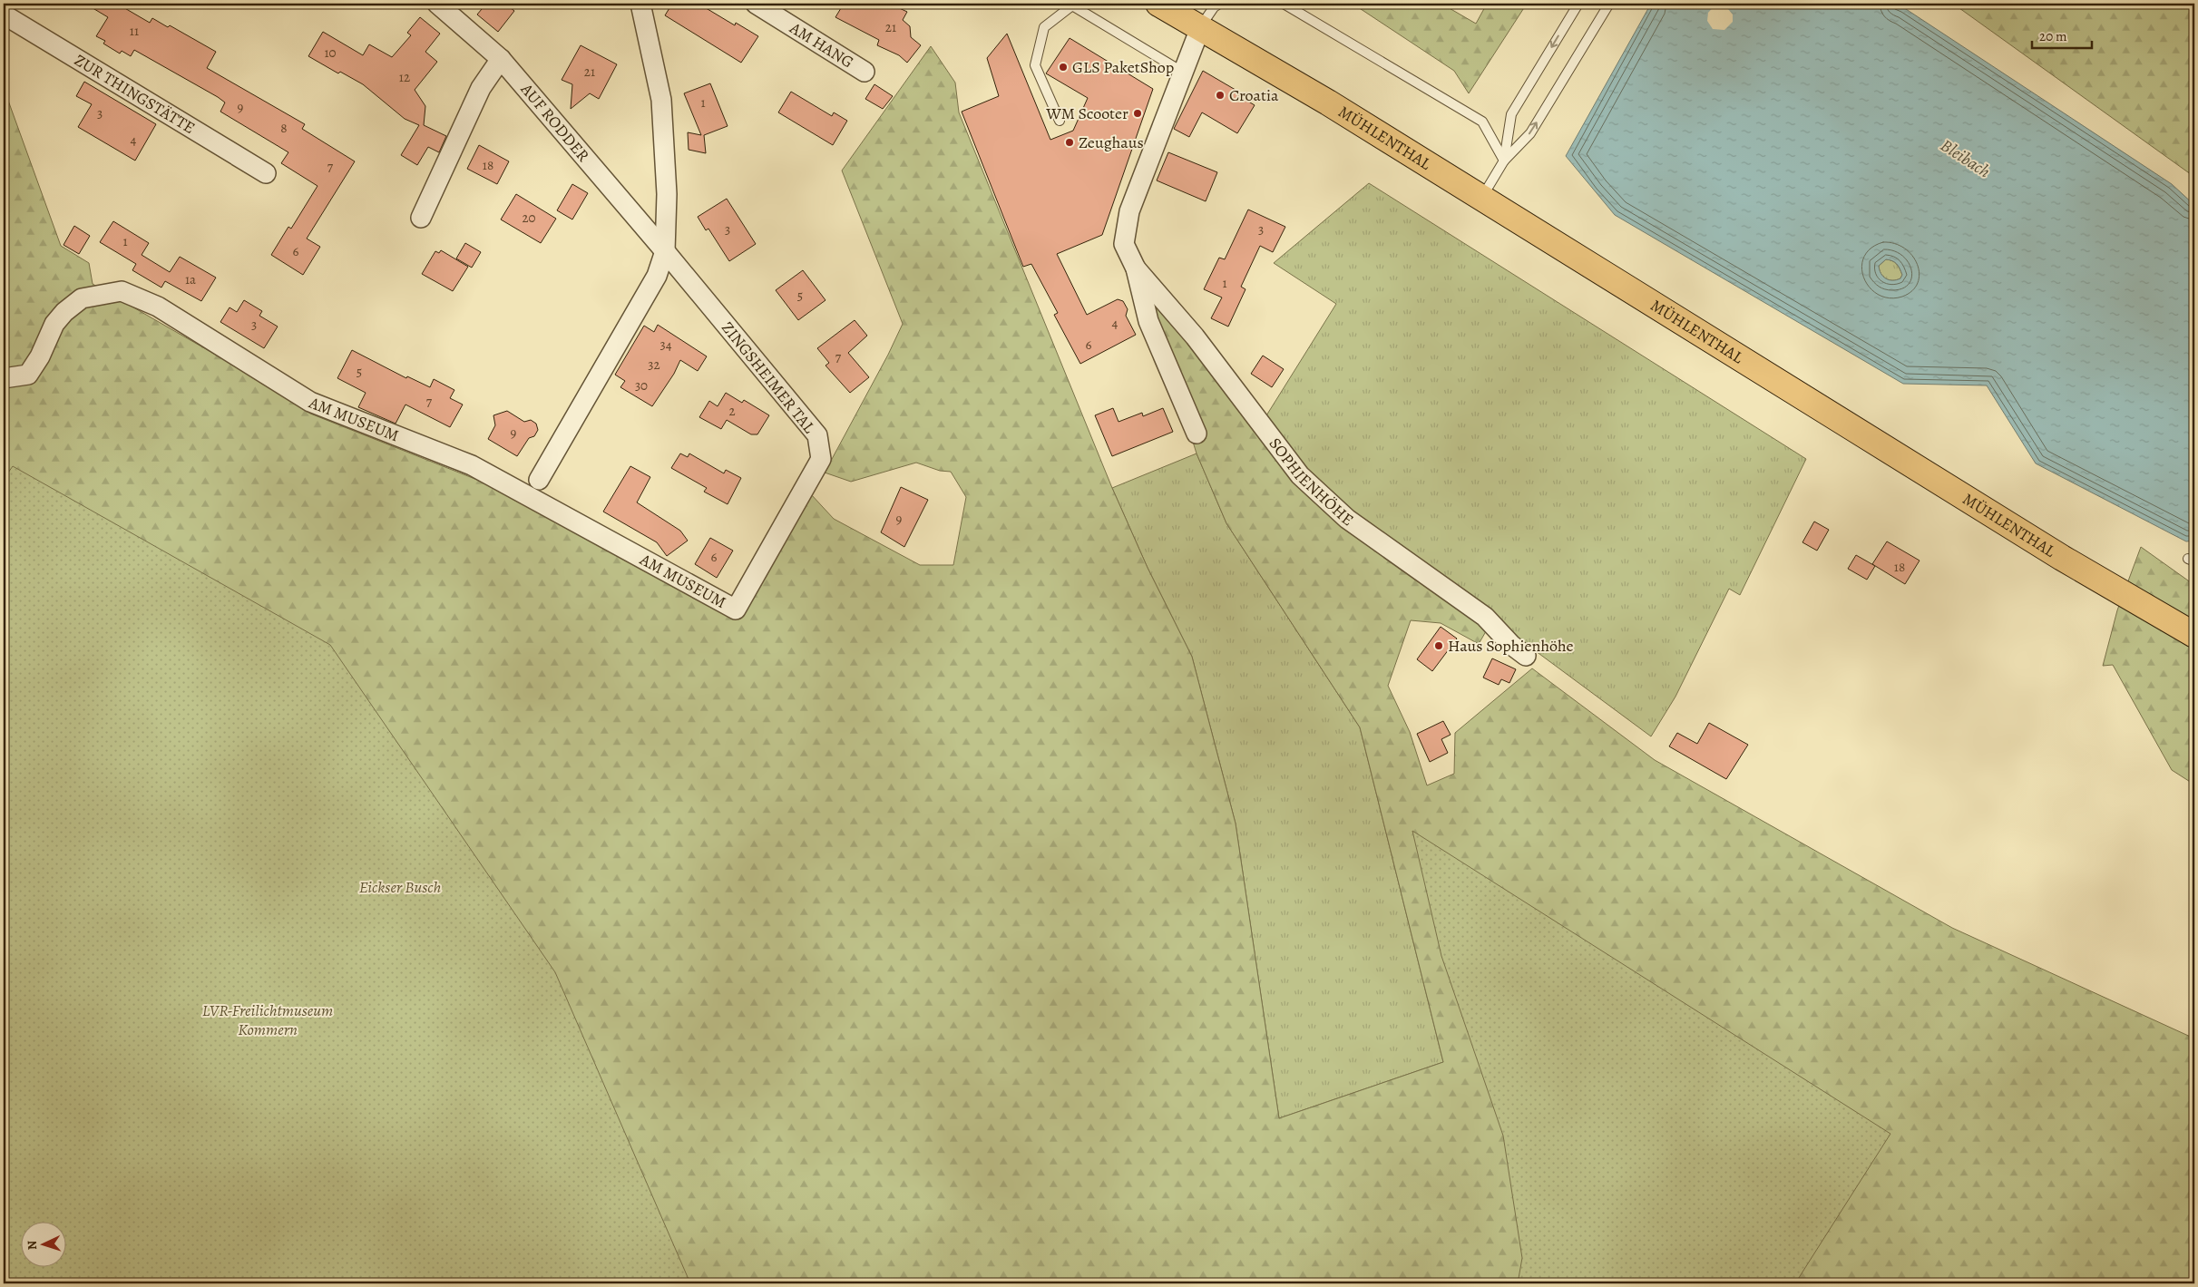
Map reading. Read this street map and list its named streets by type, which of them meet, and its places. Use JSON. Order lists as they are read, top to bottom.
{
  "streets": {
    "main road": ["MÜHLENTHAL"],
    "street": [
      "AM HANG",
      "ZUR THINGSTÄTTE",
      "AUF RODDER",
      "ZINGSHEIMER TAL",
      "AM MUSEUM",
      "SOPHIENHÖHE"
    ]
  },
  "crossings": [
    ["AUF RODDER", "ZINGSHEIMER TAL"],
    ["ZINGSHEIMER TAL", "AM MUSEUM"]
  ],
  "water": ["Bleibach"],
  "parks": ["Eickser Busch", "LVR-Freilichtmuseum Kommern"],
  "places": [
    "GLS PaketShop",
    "Croatia",
    "WM Scooter",
    "Zeughaus",
    "Haus Sophienhöhe"
  ],
  "house_numbers": [
    "21",
    "11",
    "10",
    "21",
    "12",
    "1",
    "9",
    "3",
    "8",
    "4",
    "18",
    "7",
    "20",
    "3",
    "3",
    "1",
    "6",
    "1a",
    "1",
    "5",
    "4",
    "3",
    "34",
    "6",
    "7",
    "32",
    "5",
    "30",
    "7",
    "2",
    "9",
    "9",
    "6",
    "18"
  ],
  "scale_bar": "20 m",
  "north": "left"
}
